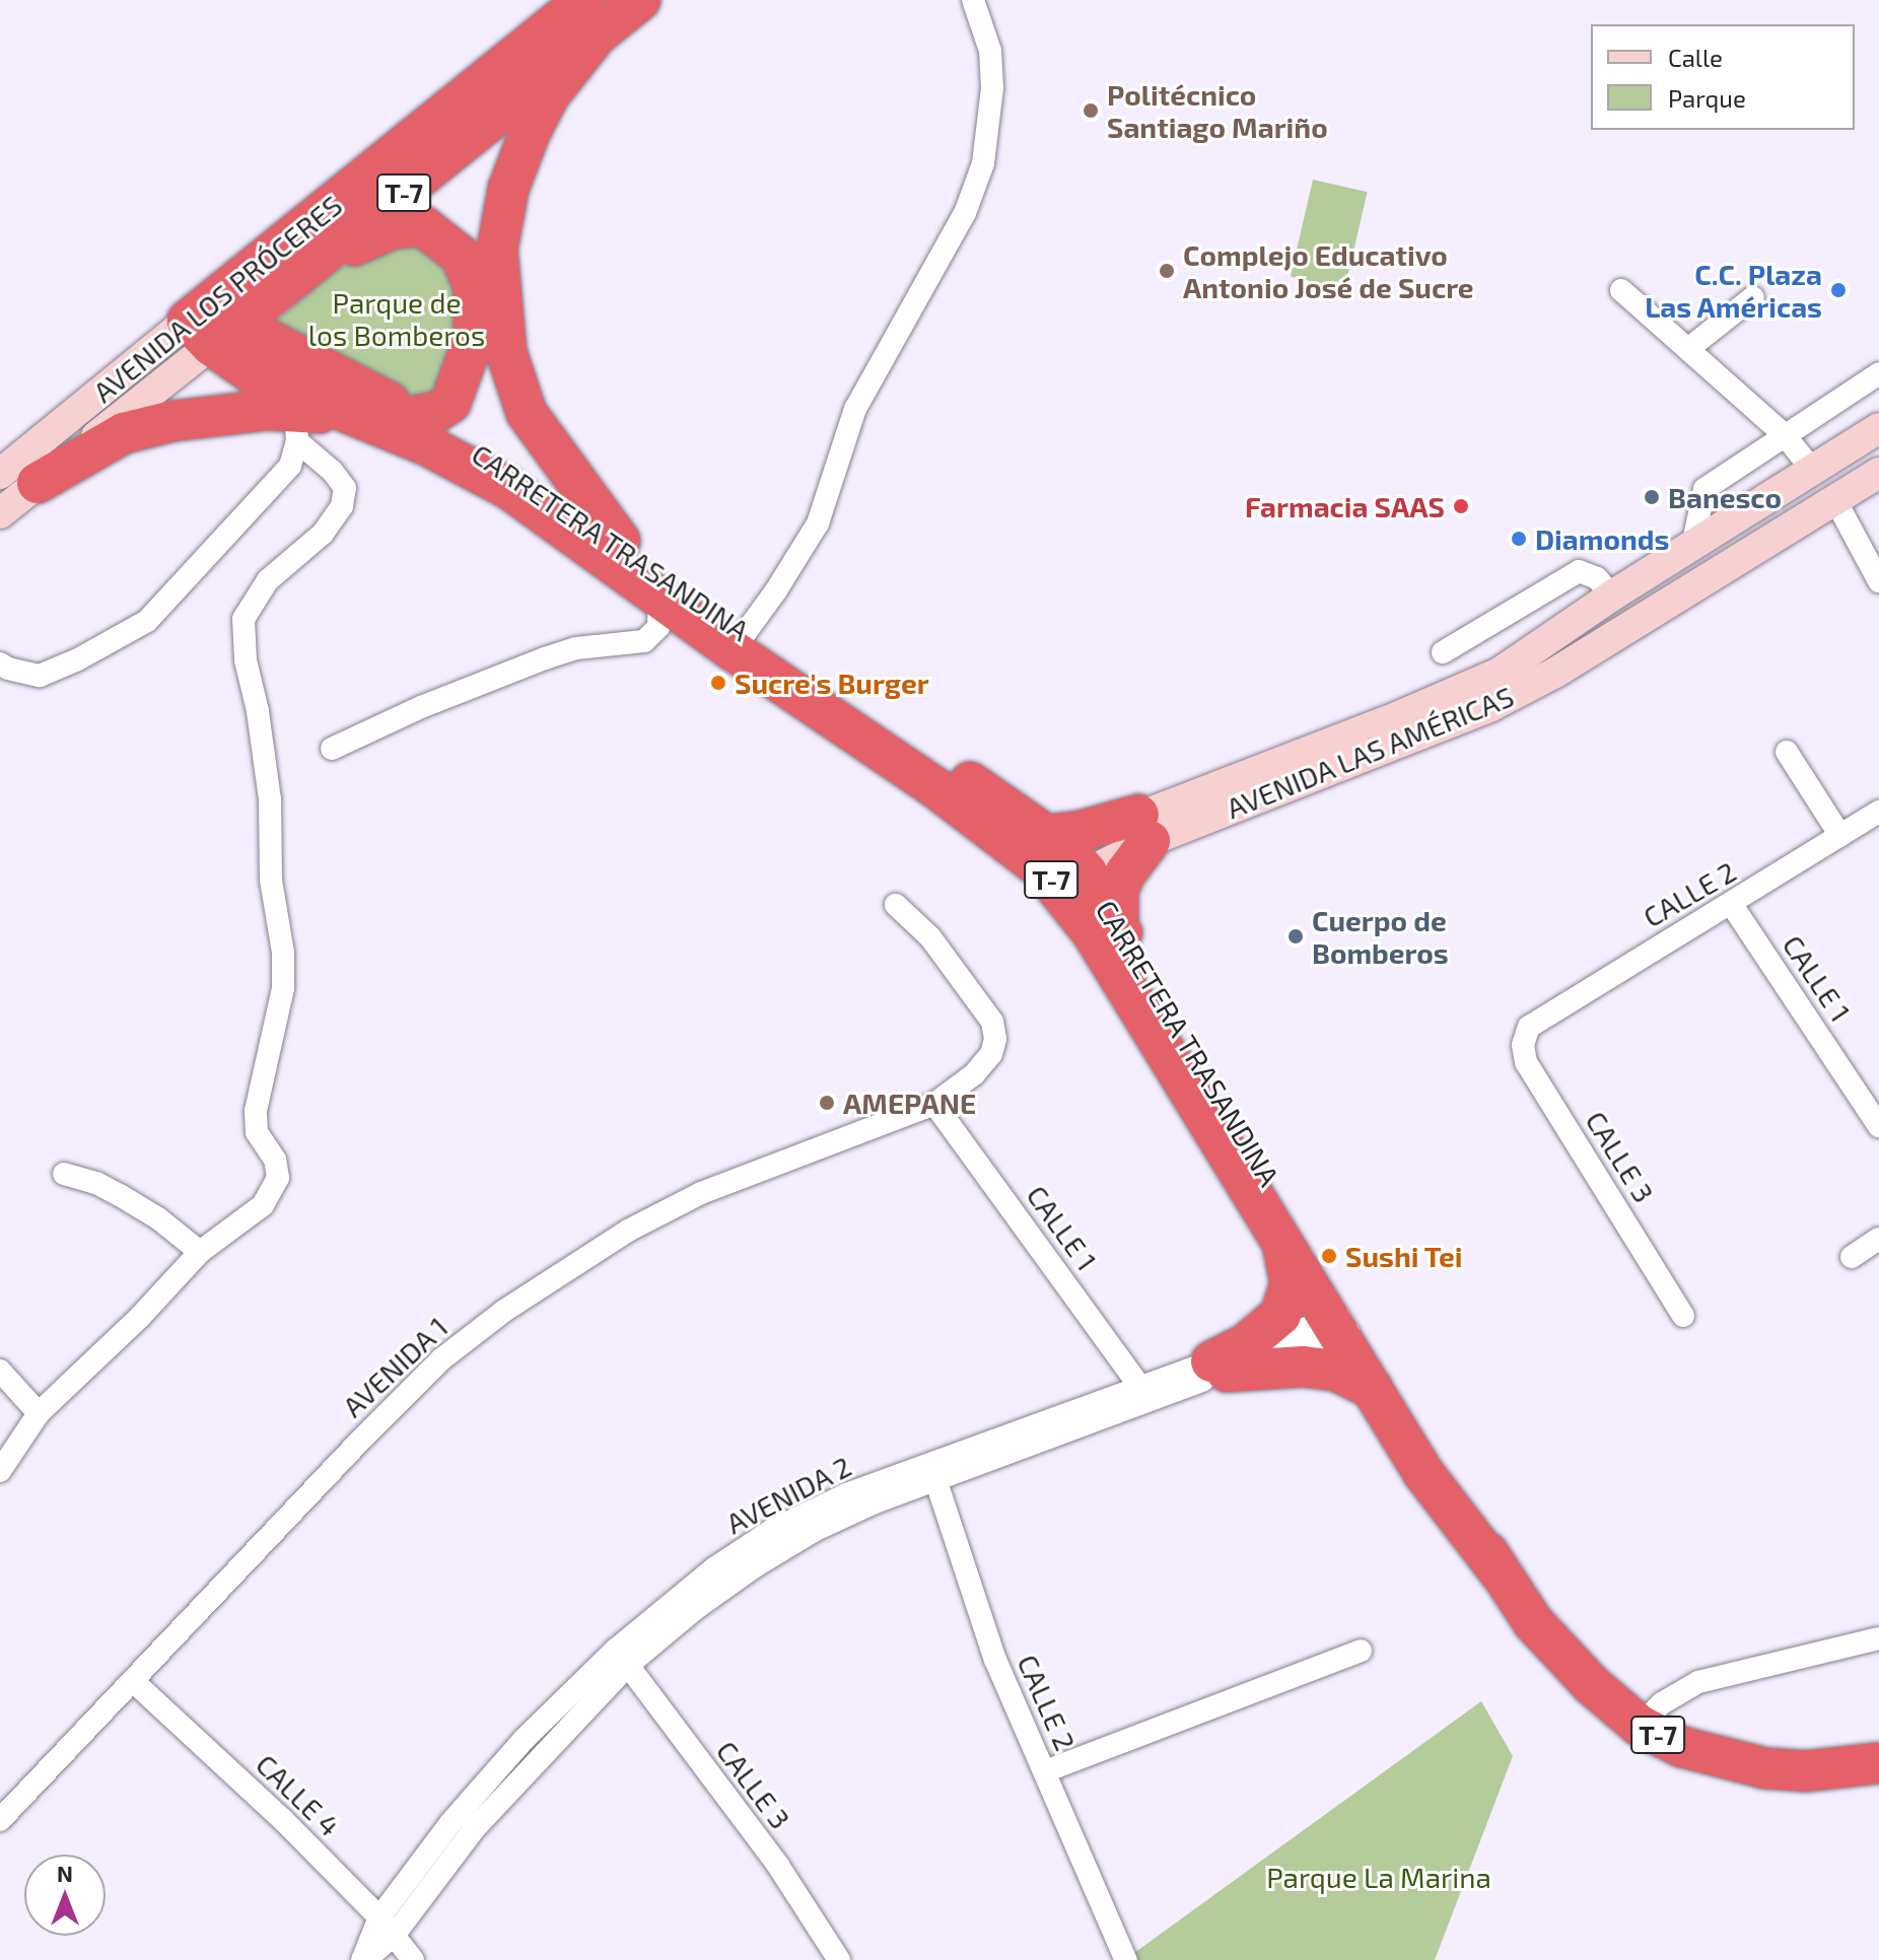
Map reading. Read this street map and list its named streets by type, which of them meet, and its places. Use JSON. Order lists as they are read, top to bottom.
{
  "streets": {
    "highway": ["T-7", "AVENIDA LOS PRÓCERES", "CARRETERA TRASANDINA"],
    "street": [
      "AVENIDA LAS AMÉRICAS",
      "CALLE 2",
      "CALLE 1",
      "CALLE 3",
      "AVENIDA 1",
      "CALLE 4"
    ]
  },
  "crossings": [
    ["AVENIDA LOS PRÓCERES", "CARRETERA TRASANDINA"],
    ["CARRETERA TRASANDINA", "AVENIDA LAS AMÉRICAS"],
    ["CALLE 2", "CALLE 1"],
    ["CALLE 2", "CALLE 3"],
    ["CALLE 1", "AVENIDA 1"],
    ["AVENIDA 1", "CALLE 4"]
  ],
  "parks": ["Parque de los Bomberos", "Parque La Marina"],
  "places": [
    "Politécnico Santiago Mariño",
    "Complejo Educativo Antonio José de Sucre",
    "C.C. Plaza Las Américas",
    "Banesco",
    "Farmacia SAAS",
    "Diamonds",
    "Sucre's Burger",
    "Cuerpo de Bomberos",
    "AMEPANE",
    "Sushi Tei"
  ],
  "legend": ["Calle", "Parque"],
  "north": "top"
}
